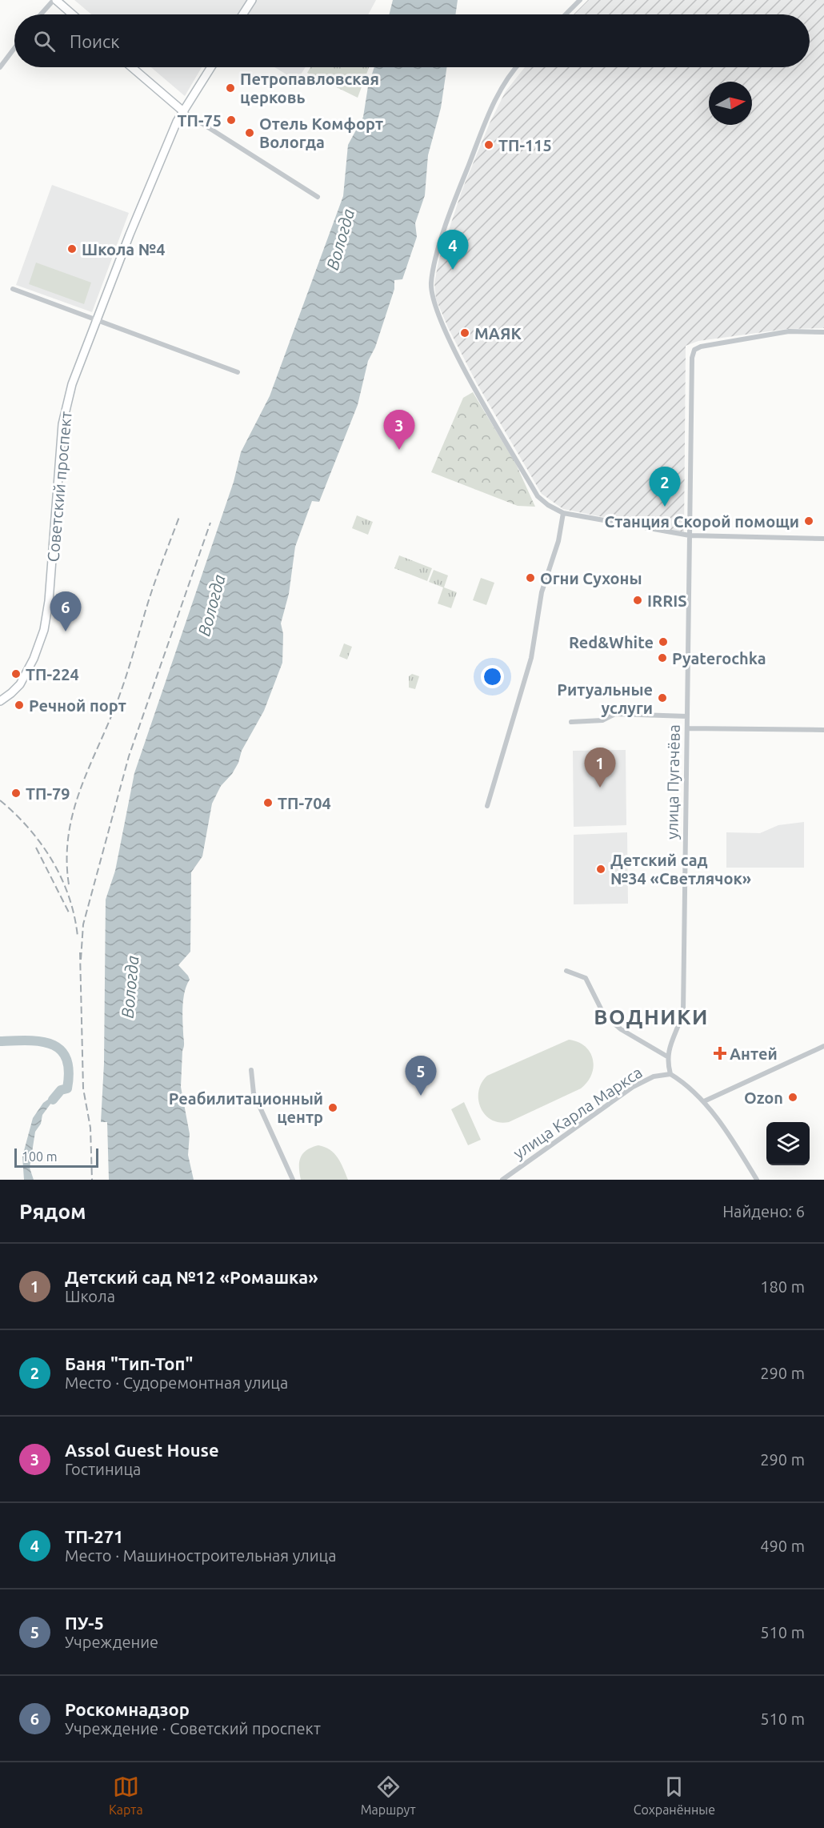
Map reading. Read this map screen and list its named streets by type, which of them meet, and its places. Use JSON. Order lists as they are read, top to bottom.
{
  "streets": {
    "street": ["Советский проспект", "улица Пугачёва", "улица Карла Маркса"]
  },
  "crossings": [
    ["улица Пугачёва", "улица Карла Маркса"]
  ],
  "districts": ["ВОДНИКИ"],
  "water": ["Вологда"],
  "places": {
    "other": [
      "Петропавловская церковь",
      "ТП-75",
      "Отель Комфорт Вологда",
      "ТП-115",
      "Школа №4",
      "МАЯК",
      "Станция Скорой помощи",
      "Огни Сухоны",
      "IRRIS",
      "Red&White",
      "Pyaterochka",
      "ТП-224",
      "Ритуальные услуги",
      "Речной порт",
      "ТП-79",
      "ТП-704",
      "Детский сад №34 «Светлячок»",
      "Ozon",
      "Реабилитационный центр"
    ],
    "health": ["Антей"]
  },
  "scale_bar": "100 m",
  "north": "right",
  "page": {
    "search": "Поиск",
    "pins": [
      "4",
      "3",
      "2",
      "6",
      "1",
      "5"
    ],
    "scale": "100 m",
    "heading": ["Рядом", "Найдено: 6"],
    "list": [
      {
        "mark": "1",
        "name": "Детский сад №12 «Ромашка»",
        "note": "Школа",
        "value": "180 m"
      },
      {
        "mark": "2",
        "name": "Баня \"Тип-Топ\"",
        "note": "Место · Судоремонтная улица",
        "value": "290 m"
      },
      {
        "mark": "3",
        "name": "Assol Guest House",
        "note": "Гостиница",
        "value": "290 m"
      },
      {
        "mark": "4",
        "name": "ТП-271",
        "note": "Место · Машиностроительная улица",
        "value": "490 m"
      },
      {
        "mark": "5",
        "name": "ПУ-5",
        "note": "Учреждение",
        "value": "510 m"
      },
      {
        "mark": "6",
        "name": "Роскомнадзор",
        "note": "Учреждение · Советский проспект",
        "value": "510 m"
      }
    ],
    "nav": ["Карта", "Маршрут", "Сохранённые"]
  }
}
